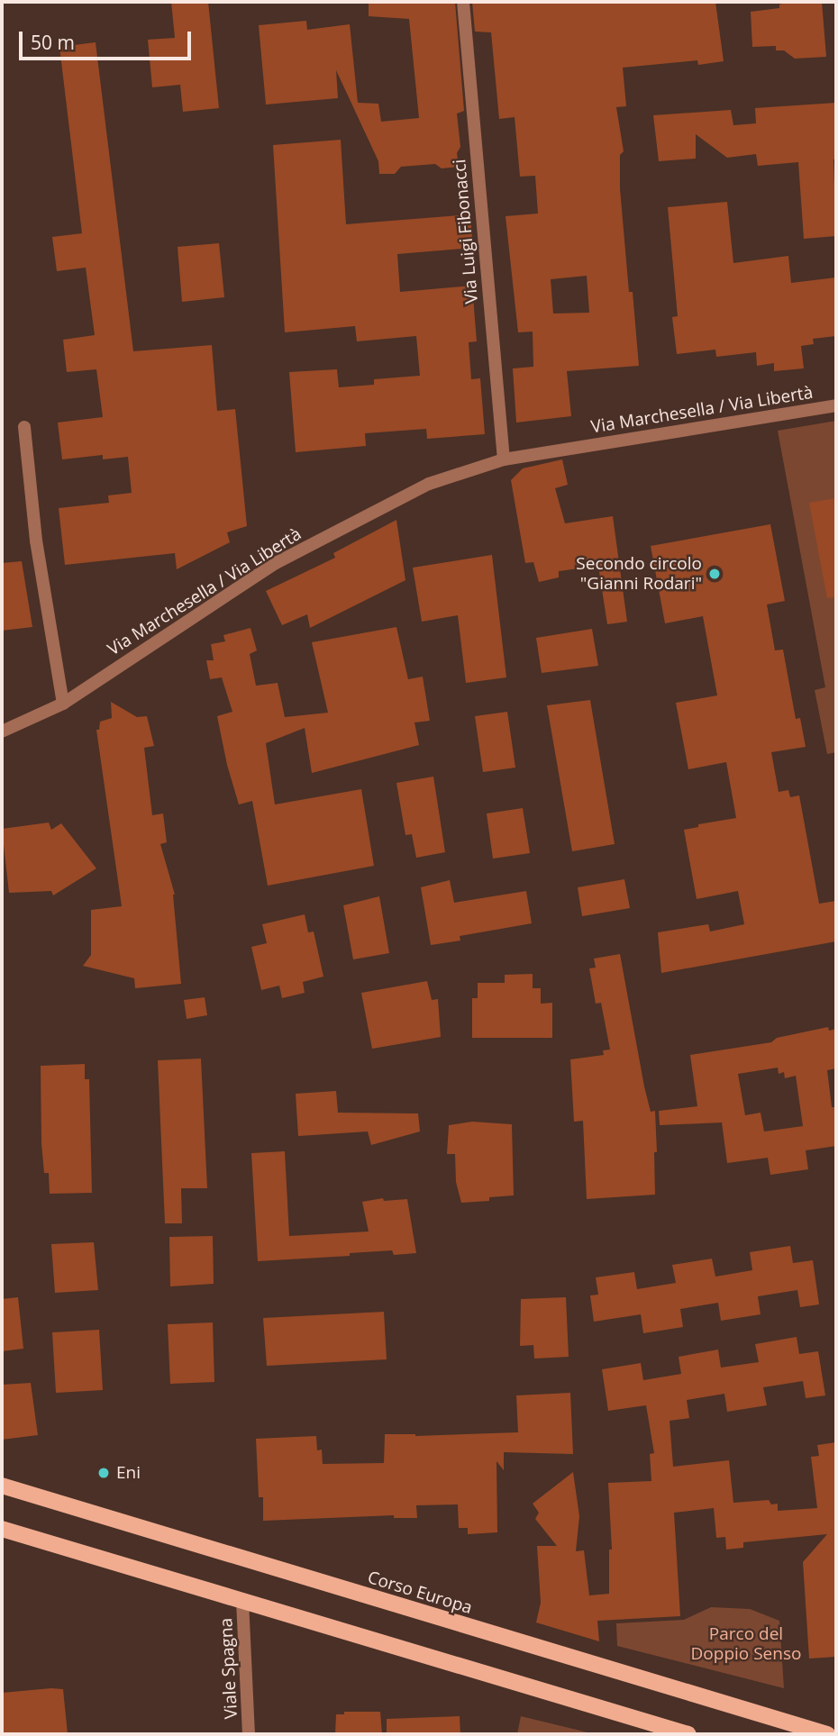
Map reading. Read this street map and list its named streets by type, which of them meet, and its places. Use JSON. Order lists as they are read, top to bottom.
{
  "streets": {
    "main road": ["Corso Europa"],
    "street": ["Via Luigi Fibonacci", "Via Marchesella / Via Libertà", "Viale Spagna"]
  },
  "crossings": [
    ["Via Luigi Fibonacci", "Via Marchesella / Via Libertà"]
  ],
  "parks": ["Parco del Doppio Senso"],
  "places": ["Secondo circolo \"Gianni Rodari\"", "Eni"],
  "scale_bar": "50 m"
}
